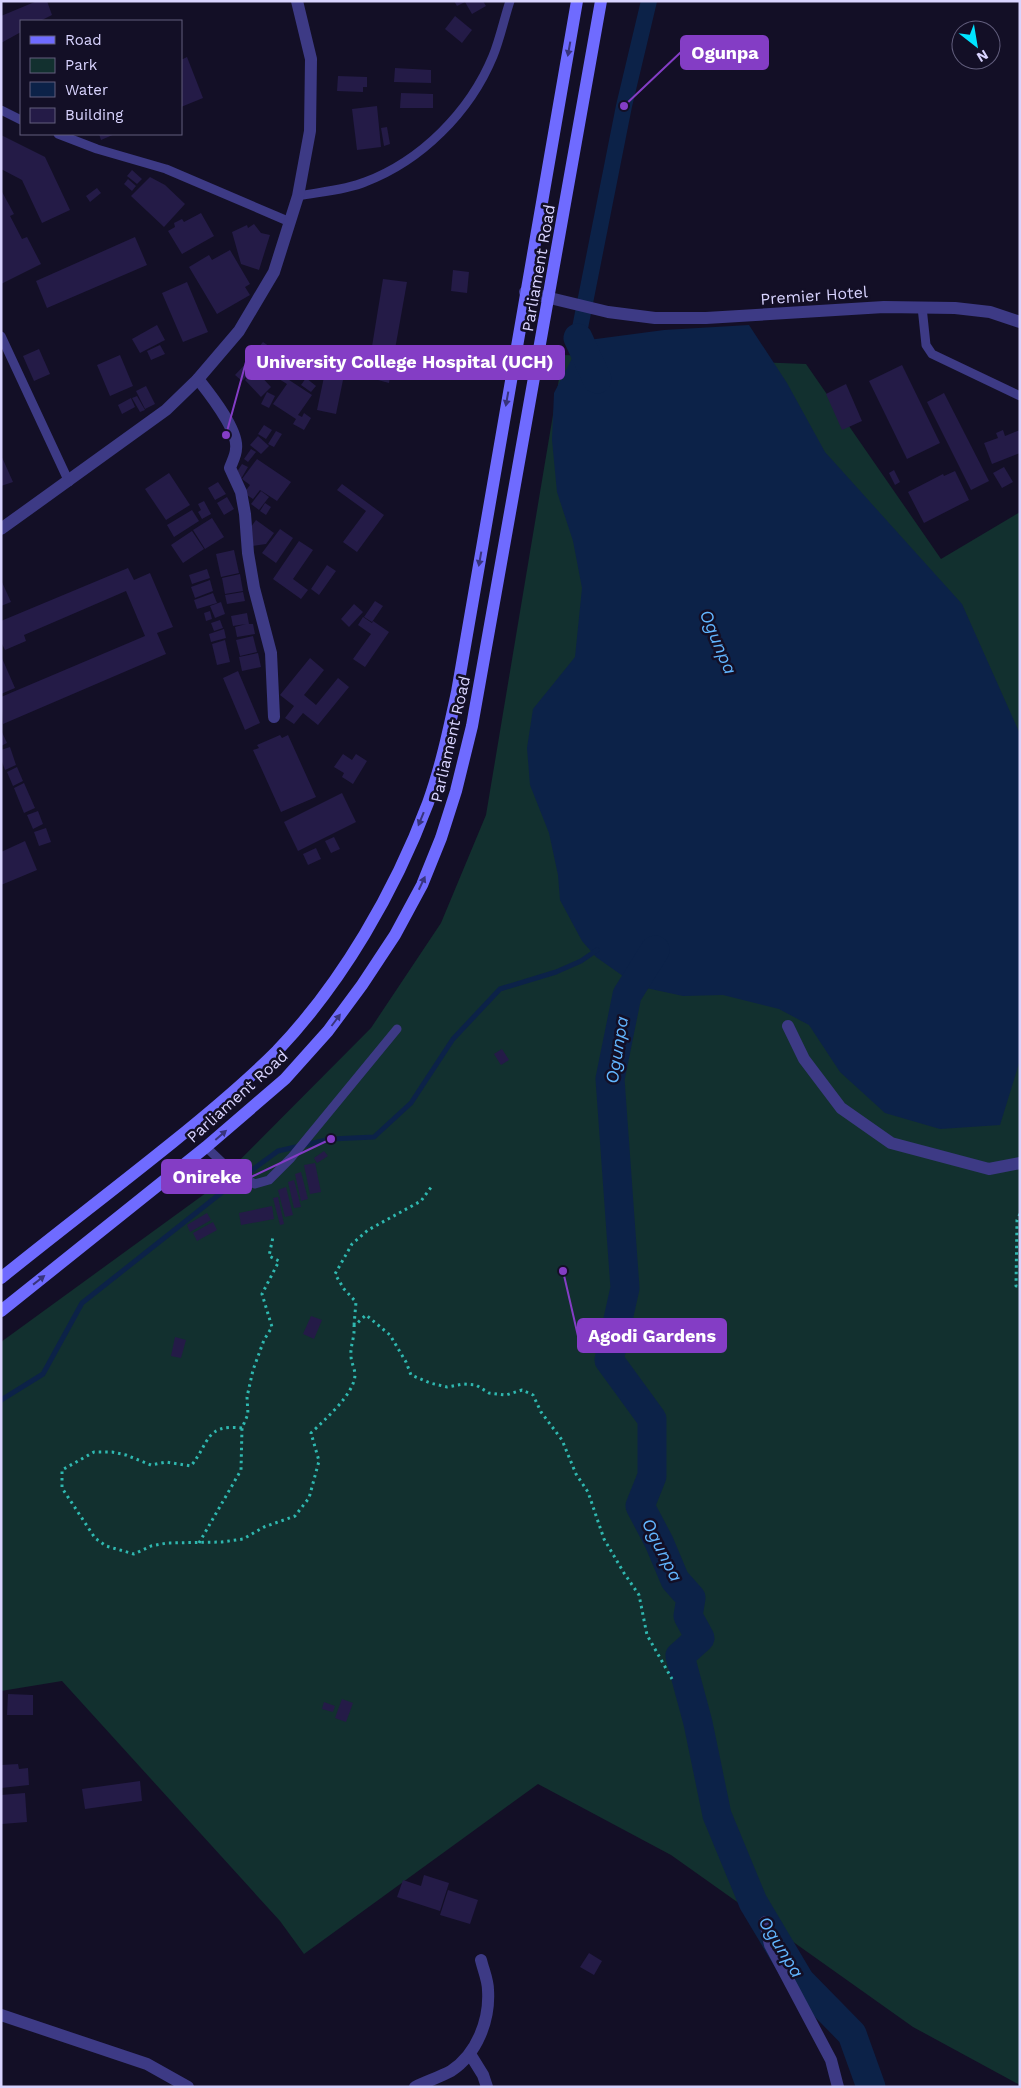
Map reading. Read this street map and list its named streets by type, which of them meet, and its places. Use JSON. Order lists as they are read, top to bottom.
{
  "streets": {
    "main road": ["Parliament Road"],
    "street": ["Premier Hotel"]
  },
  "crossings": [
    ["Parliament Road", "Premier Hotel"]
  ],
  "water": ["Ogunpa"],
  "places": [
    "Ogunpa",
    "University College Hospital (UCH)",
    "Onireke",
    "Agodi Gardens"
  ],
  "legend": [
    "Road",
    "Park",
    "Water",
    "Building"
  ],
  "north": "bottom right"
}
